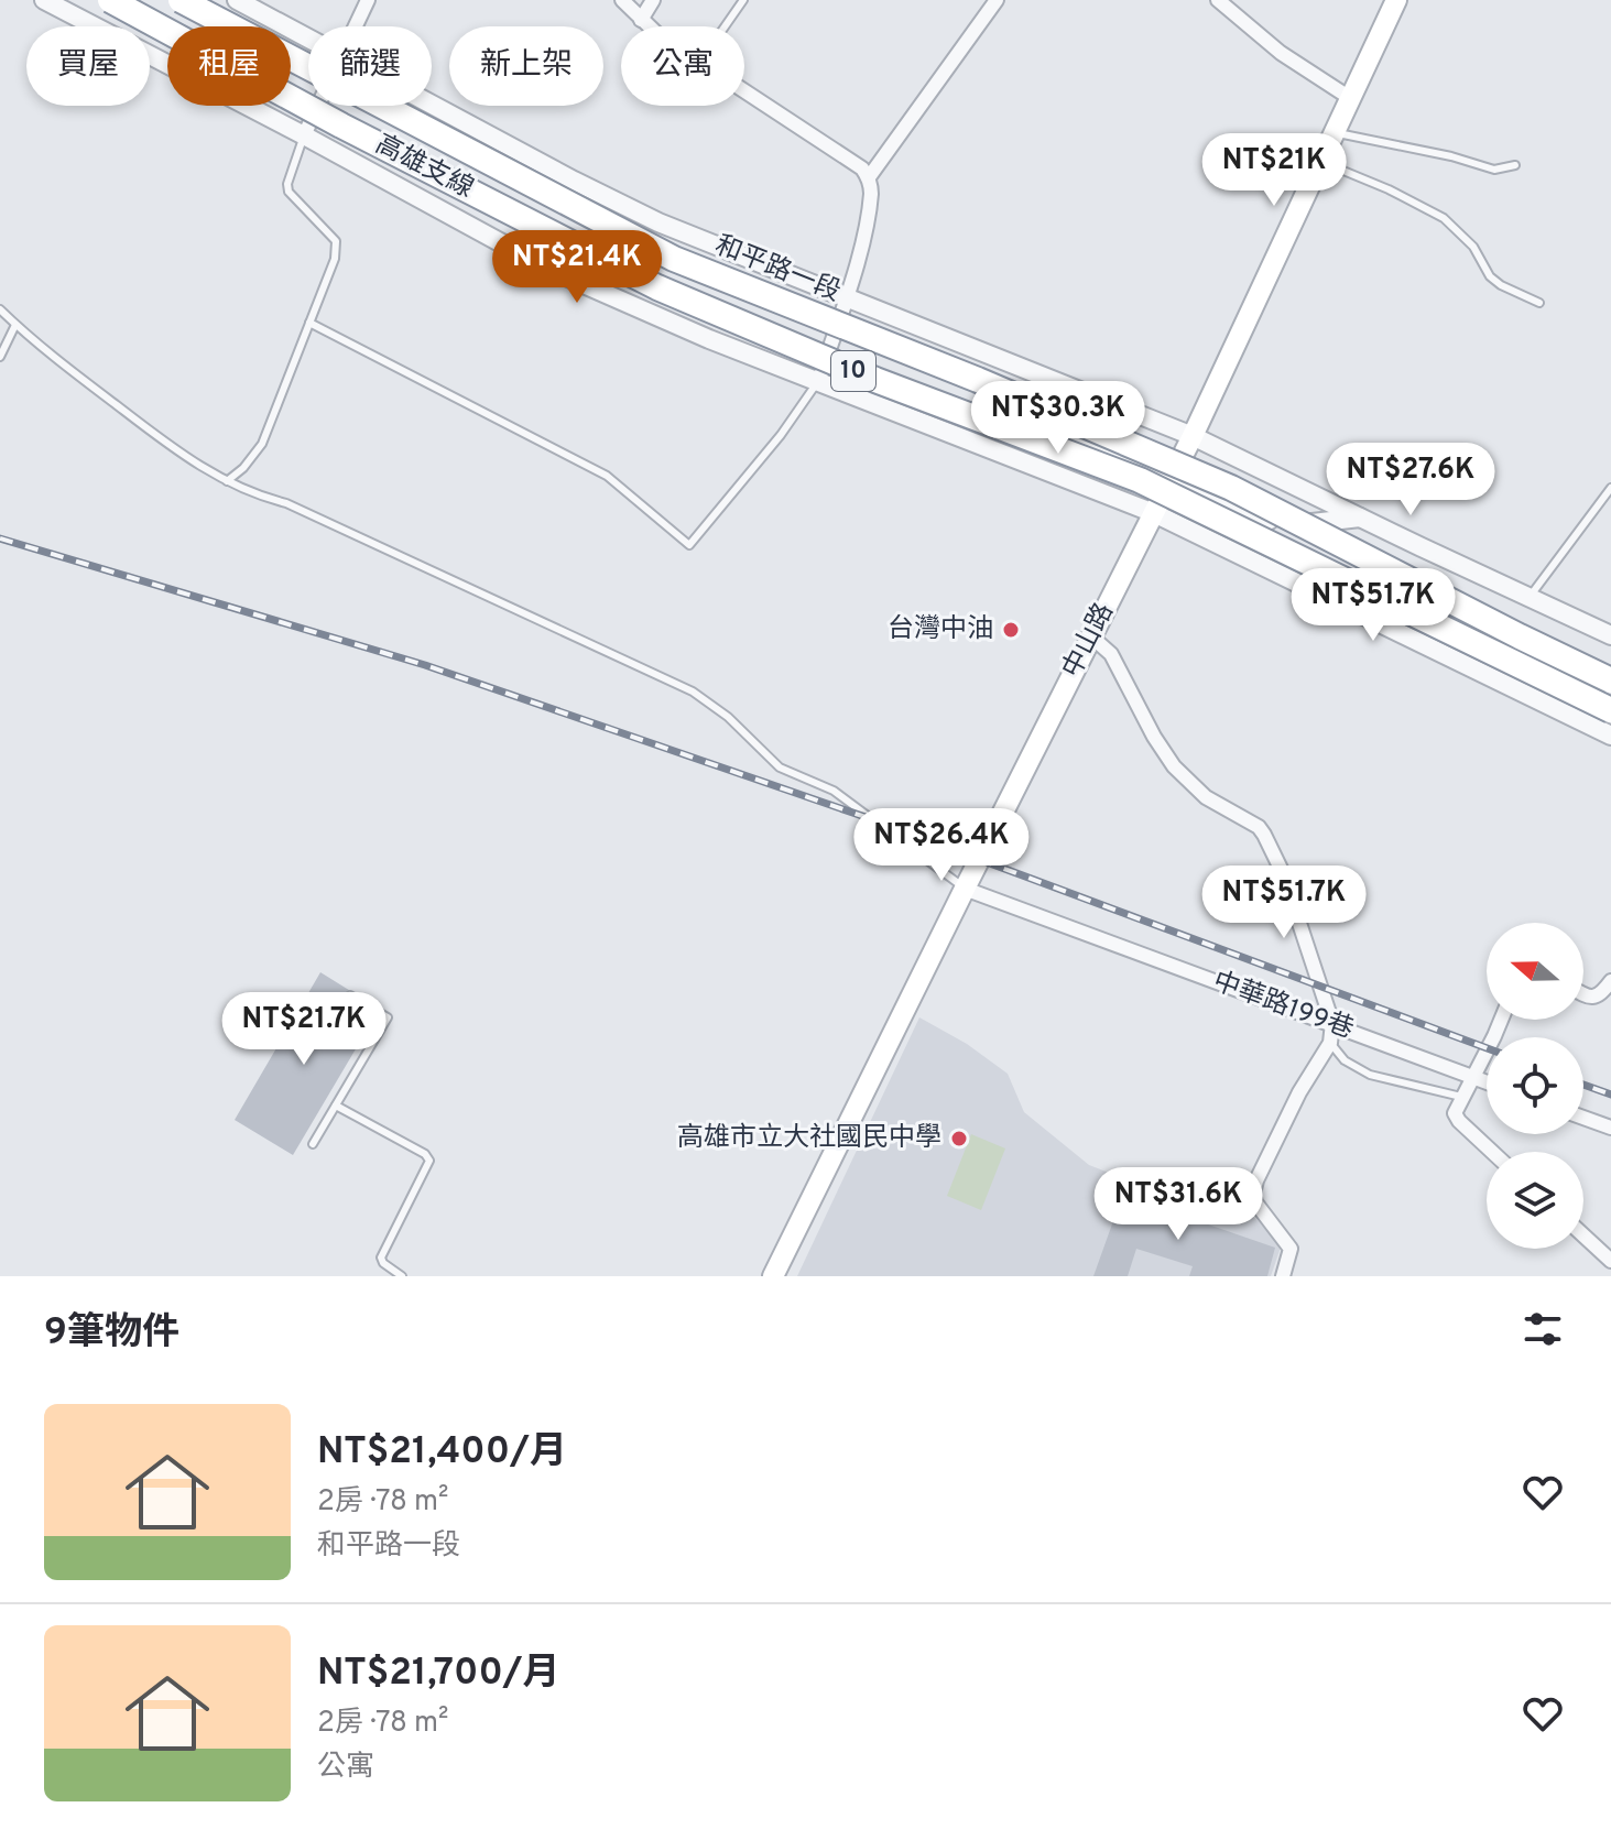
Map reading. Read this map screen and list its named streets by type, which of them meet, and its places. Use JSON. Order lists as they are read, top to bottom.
{
  "streets": {
    "highway": ["高雄支線", "10"],
    "main road": ["中山路"],
    "street": ["和平路一段", "中華路199巷"]
  },
  "crossings": [
    ["和平路一段", "中山路"],
    ["中山路", "中華路199巷"]
  ],
  "places": ["台灣中油", "高雄市立大社國民中學"],
  "north": "left",
  "page": {
    "chip": [
      "買屋",
      "租屋",
      "篩選",
      "新上架",
      "公寓"
    ],
    "price": [
      "NT$21K",
      "NT$21.4K",
      "NT$30.3K",
      "NT$27.6K",
      "NT$51.7K",
      "NT$26.4K",
      "NT$51.7K",
      "NT$21.7K",
      "NT$31.6K"
    ],
    "heading": "9筆物件",
    "list": [
      {
        "name": "NT$21,400/月",
        "note": "2房 · 78 m² · 和平路一段"
      },
      {
        "name": "NT$21,700/月",
        "note": "2房 · 78 m² · 公寓"
      }
    ]
  }
}
